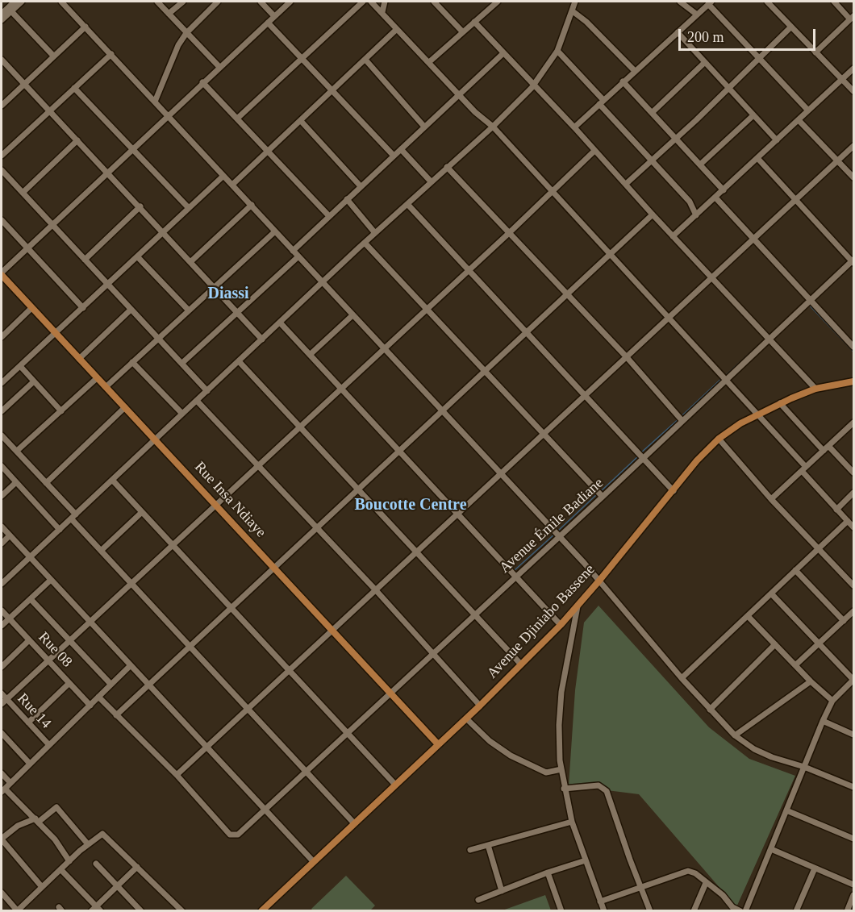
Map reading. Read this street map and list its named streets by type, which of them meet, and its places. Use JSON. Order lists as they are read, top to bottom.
{
  "streets": {
    "main road": ["Rue Insa Ndiaye", "Avenue Djiniabo Bassene"],
    "street": ["Avenue Émile Badiane", "Rue 08", "Rue 14"]
  },
  "crossings": [
    ["Rue Insa Ndiaye", "Avenue Émile Badiane"],
    ["Rue Insa Ndiaye", "Avenue Djiniabo Bassene"]
  ],
  "districts": ["Diassi", "Boucotte Centre"],
  "scale_bar": "200 m"
}
